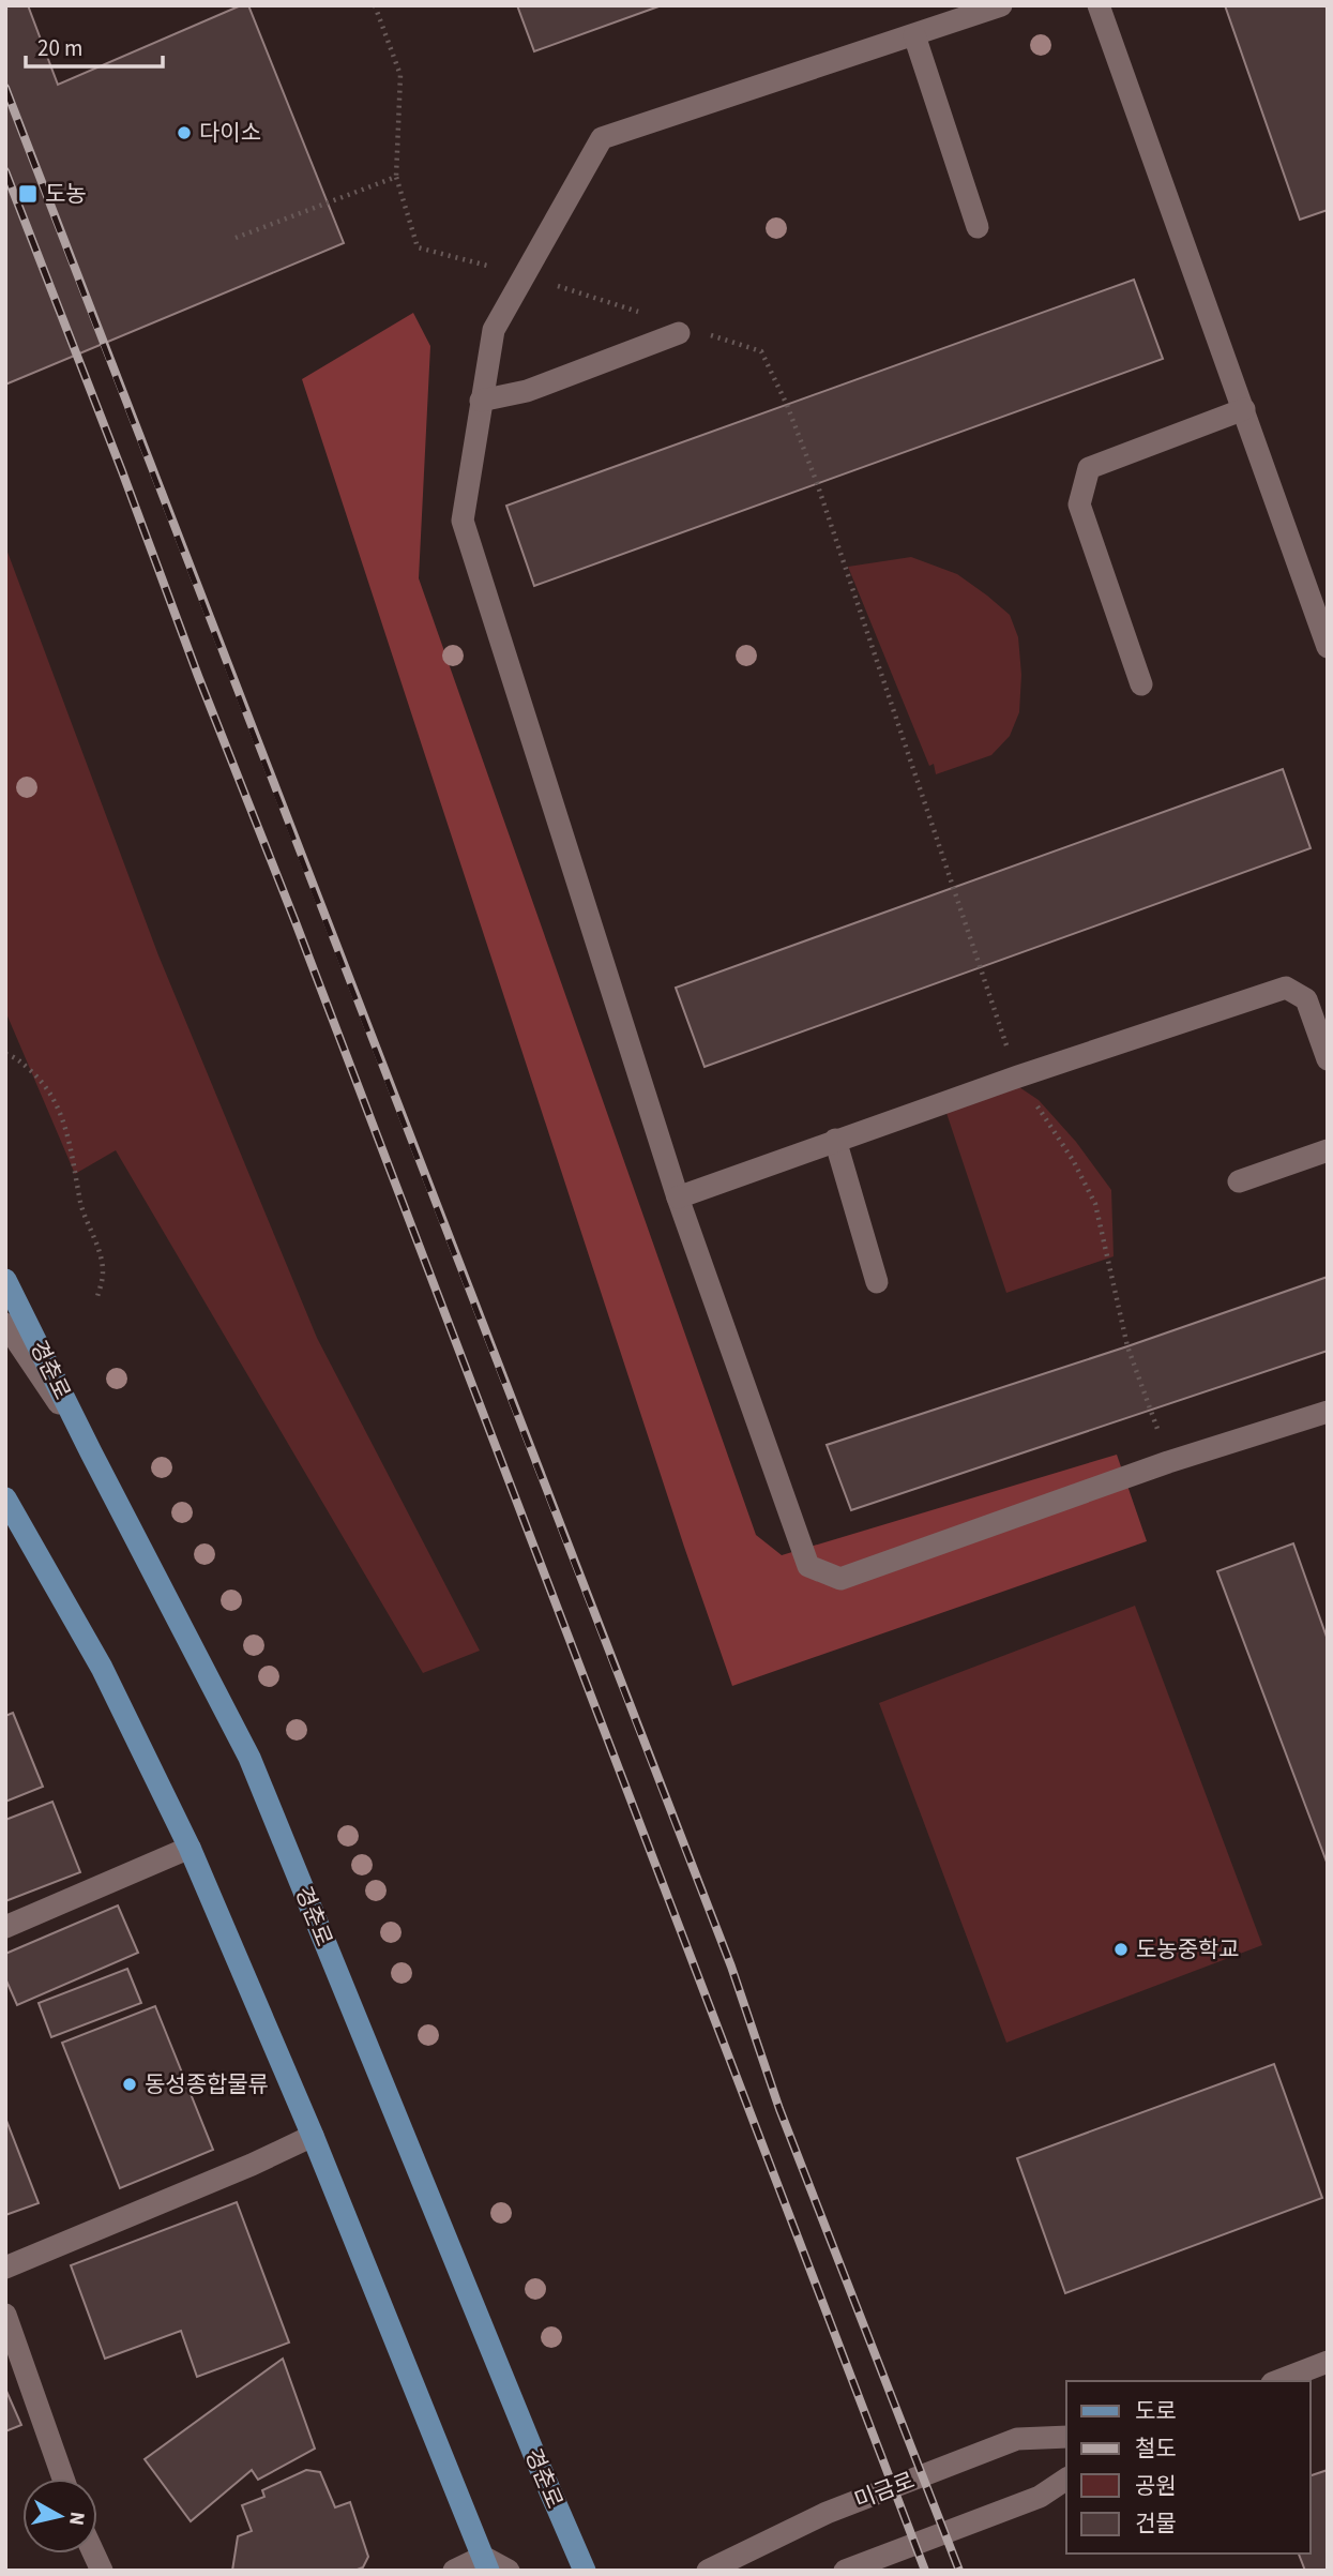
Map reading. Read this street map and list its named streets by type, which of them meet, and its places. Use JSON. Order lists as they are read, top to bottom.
{
  "streets": {
    "main road": ["경춘로"],
    "street": ["미금로"]
  },
  "places": {
    "other": ["다이소", "도농중학교", "동성종합물류"],
    "transit": ["도농"]
  },
  "legend": [
    "도로",
    "철도",
    "공원",
    "건물"
  ],
  "scale_bar": "20 m",
  "north": "right"
}
